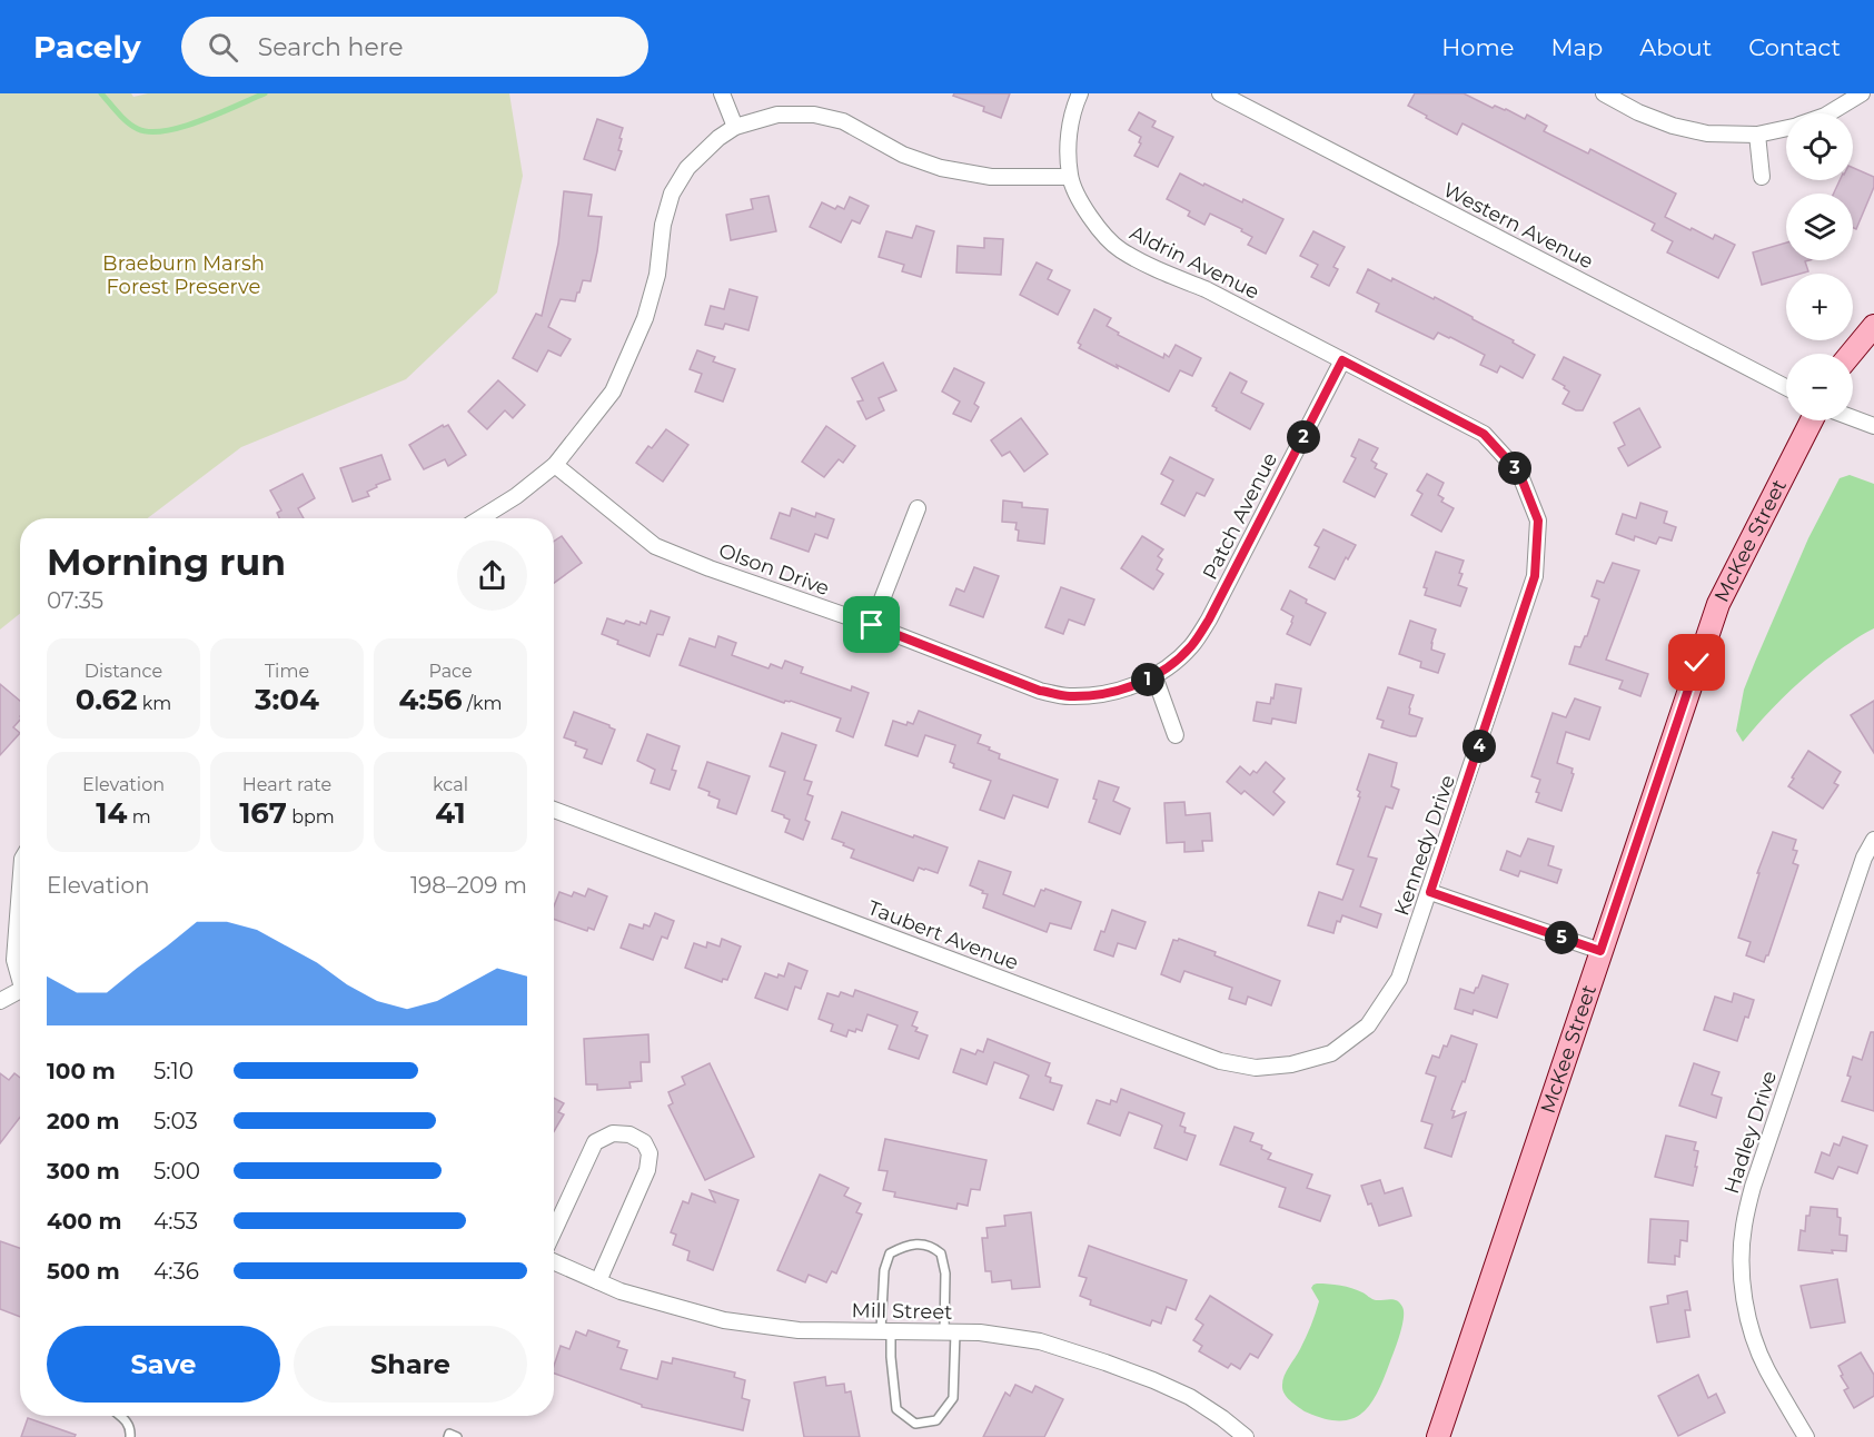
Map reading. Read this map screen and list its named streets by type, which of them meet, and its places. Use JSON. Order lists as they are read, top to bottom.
{
  "streets": {
    "street": [
      "Western Avenue",
      "Aldrin Avenue",
      "Patch Avenue",
      "McKee Street",
      "Olson Drive",
      "Kennedy Drive",
      "Taubert Avenue",
      "Hadley Drive",
      "Mill Street"
    ]
  },
  "crossings": [
    ["Aldrin Avenue", "Patch Avenue"],
    ["Aldrin Avenue", "Kennedy Drive"],
    ["Patch Avenue", "Olson Drive"],
    ["Kennedy Drive", "Taubert Avenue"]
  ],
  "parks": ["Braeburn Marsh Forest Preserve"],
  "page": {
    "header": "Pacely",
    "search": "Search here",
    "nav": [
      "Home",
      "Map",
      "About",
      "Contact"
    ],
    "map_buttons": ["+", "−"],
    "pins": [
      "2",
      "3",
      "1",
      "4",
      "5"
    ],
    "heading": ["Morning run", "07:35"],
    "stats": [
      ["Distance", "0.62 km"],
      ["Time", "3:04"],
      ["Pace", "4:56 /km"],
      ["Elevation", "14 m"],
      ["Heart rate", "167 bpm"],
      ["kcal", "41"]
    ],
    "chart": ["Elevation", "198–209 m"],
    "list": [
      {
        "name": "100 m",
        "note": "5:10"
      },
      {
        "name": "200 m",
        "note": "5:03"
      },
      {
        "name": "300 m",
        "note": "5:00"
      },
      {
        "name": "400 m",
        "note": "4:53"
      },
      {
        "name": "500 m",
        "note": "4:36"
      }
    ],
    "buttons": ["Save", "Share"]
  }
}
